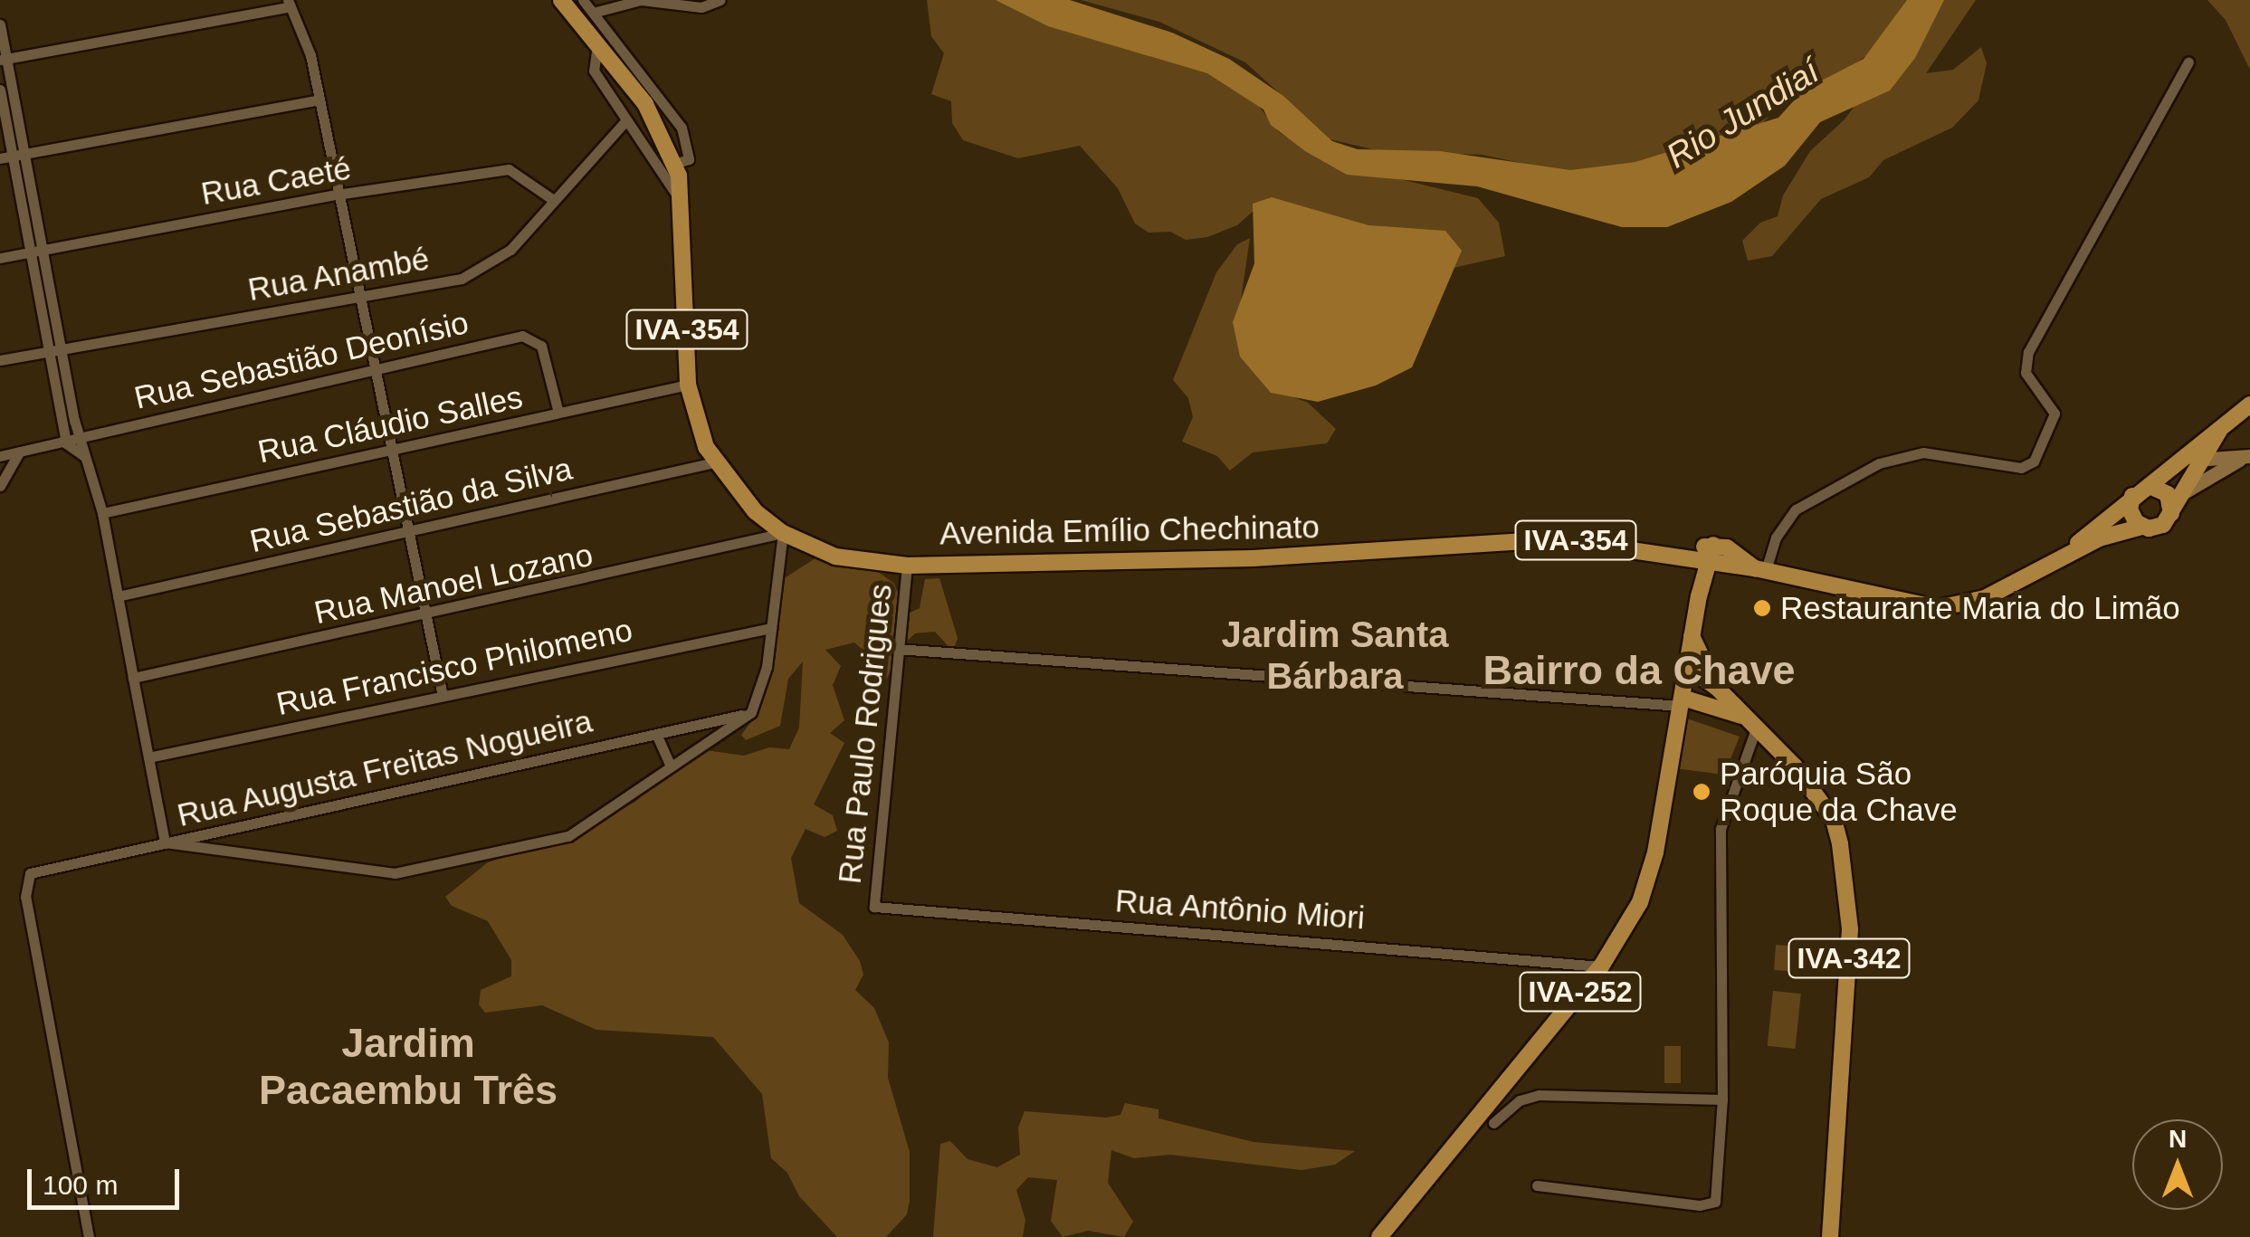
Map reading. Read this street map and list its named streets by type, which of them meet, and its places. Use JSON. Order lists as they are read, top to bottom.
{
  "streets": {
    "main road": [
      "IVA-354",
      "Avenida Emílio Chechinato",
      "IVA-342",
      "IVA-252"
    ],
    "street": [
      "Rua Caeté",
      "Rua Anambé",
      "Rua Sebastião Deonísio",
      "Rua Cláudio Salles",
      "Rua Sebastião da Silva",
      "Rua Manoel Lozano",
      "Rua Francisco Philomeno",
      "Rua Paulo Rodrigues",
      "Rua Augusta Freitas Nogueira",
      "Rua Antônio Miori"
    ]
  },
  "crossings": [
    ["Rua Caeté", "Rua Anambé"],
    ["Rua Sebastião Deonísio", "Rua Cláudio Salles"],
    ["Rua Cláudio Salles", "Avenida Emílio Chechinato"],
    ["Rua Sebastião da Silva", "Avenida Emílio Chechinato"],
    ["Avenida Emílio Chechinato", "Rua Manoel Lozano"],
    ["Avenida Emílio Chechinato", "Rua Paulo Rodrigues"],
    ["Avenida Emílio Chechinato", "IVA-252"],
    ["Rua Paulo Rodrigues", "Rua Antônio Miori"],
    ["Rua Antônio Miori", "IVA-252"]
  ],
  "districts": ["Jardim Santa Bárbara", "Bairro da Chave", "Jardim Pacaembu Três"],
  "water": ["Rio Jundiaí"],
  "places": ["Restaurante Maria do Limão", "Paróquia São Roque da Chave"],
  "scale_bar": "100 m",
  "north": "top"
}
